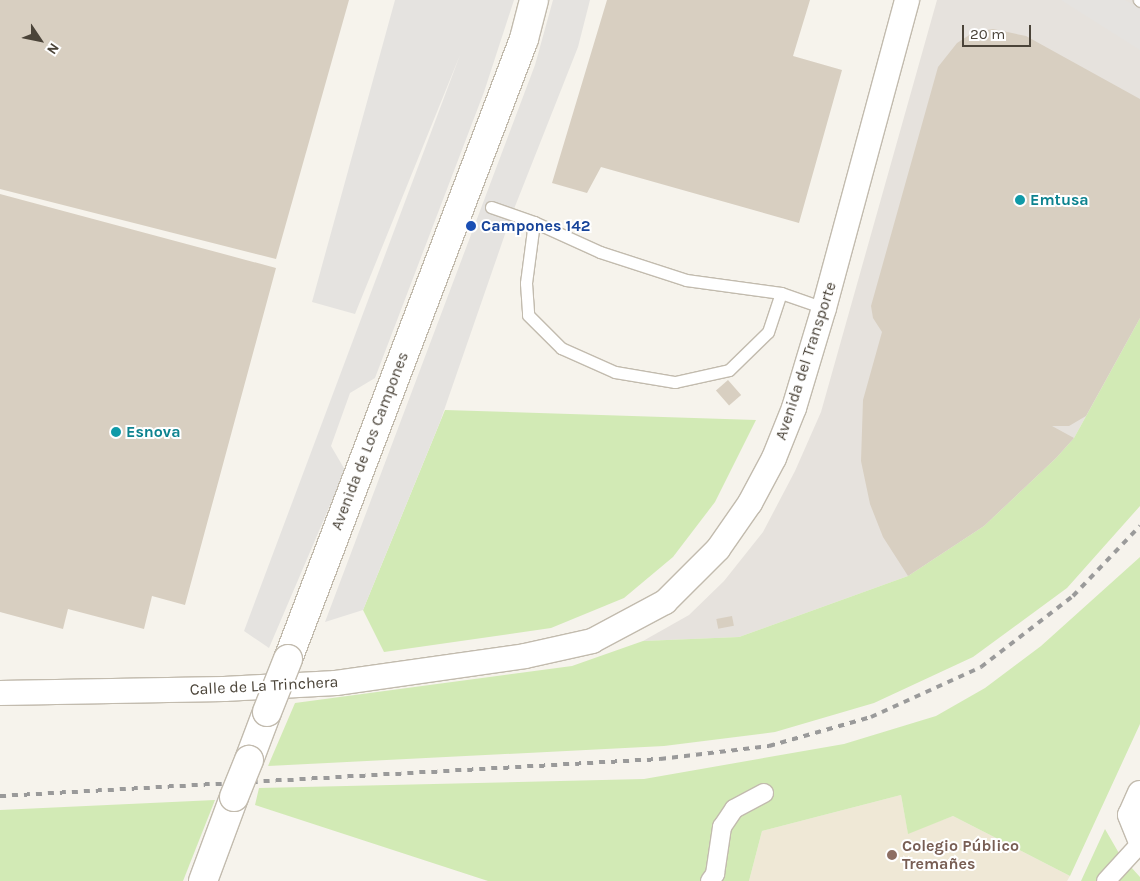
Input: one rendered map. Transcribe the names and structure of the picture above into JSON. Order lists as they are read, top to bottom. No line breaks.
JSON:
{"streets":{"street":["Avenida del Transporte","Avenida de Los Campones","Calle de La Trinchera"]},"crossings":[["Avenida del Transporte","Calle de La Trinchera"]],"places":["Emtusa","Campones 142","Esnova","Colegio Público Tremañes"],"scale_bar":"20 m","north":"bottom right"}
